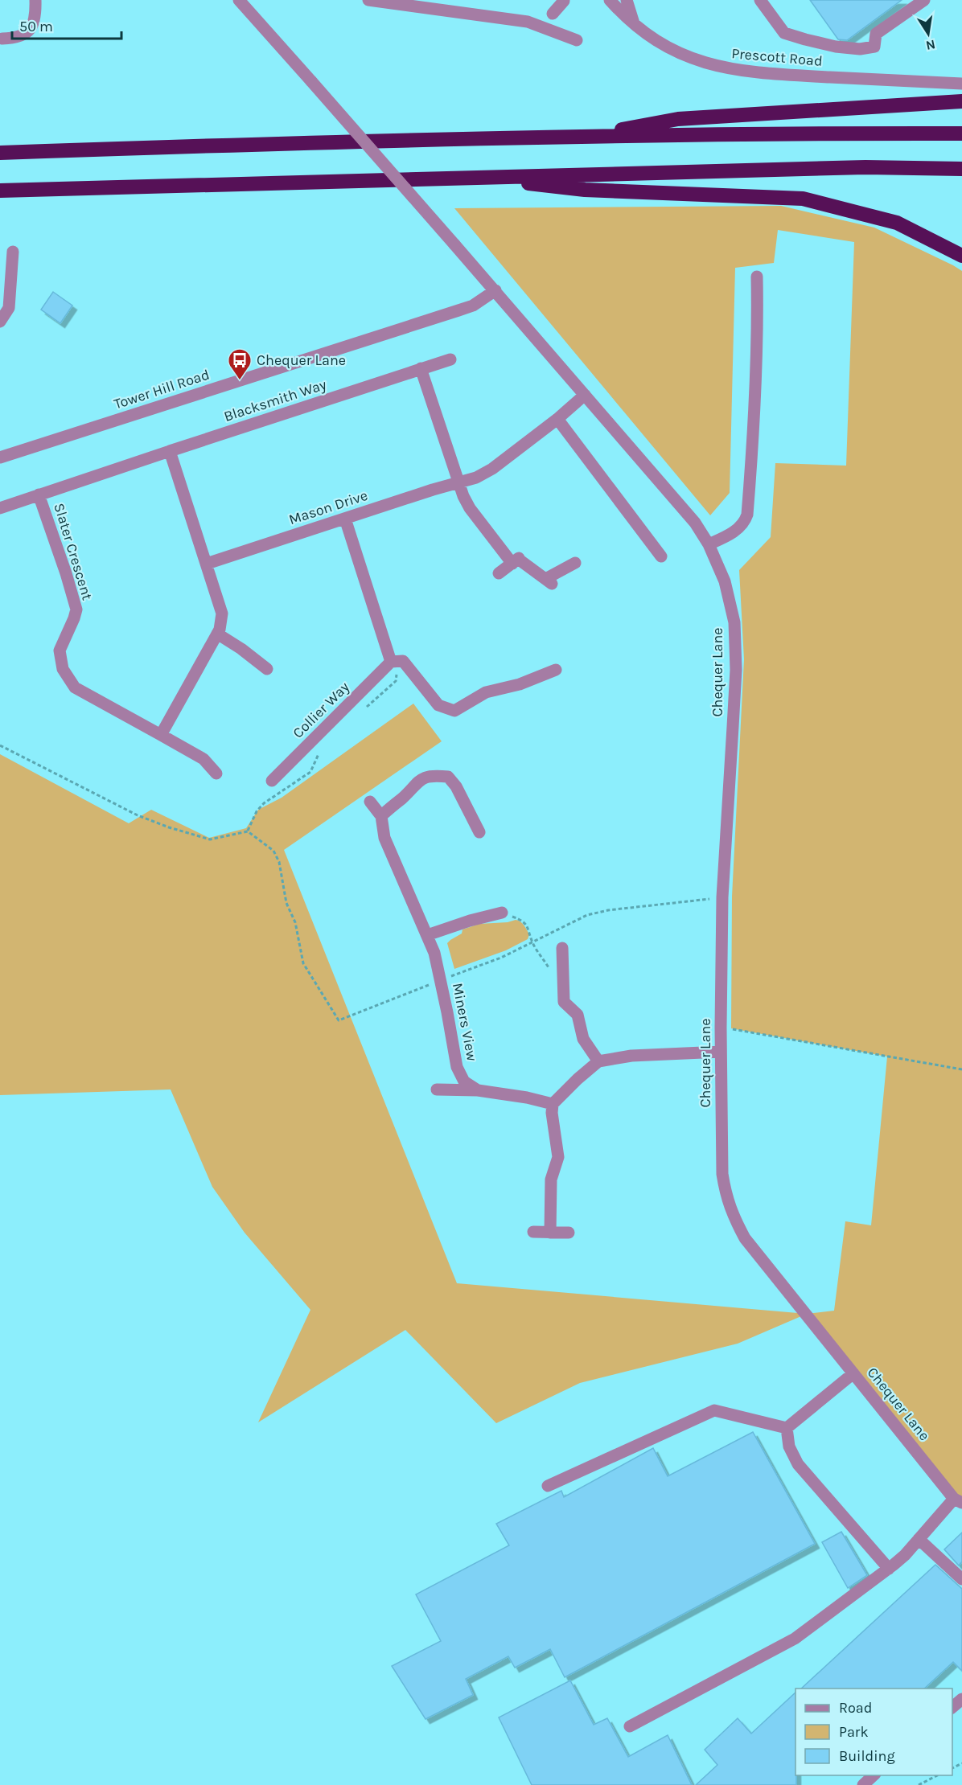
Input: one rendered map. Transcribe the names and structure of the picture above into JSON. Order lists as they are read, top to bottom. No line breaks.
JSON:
{"streets":{"street":["Prescott Road","Tower Hill Road","Blacksmith Way","Mason Drive","Slater Crescent","Chequer Lane","Collier Way","Miners View"]},"crossings":[["Tower Hill Road","Chequer Lane"],["Mason Drive","Chequer Lane"]],"places":{"bus stop":["Chequer Lane"]},"legend":["Road","Park","Building"],"scale_bar":"50 m","north":"bottom"}
